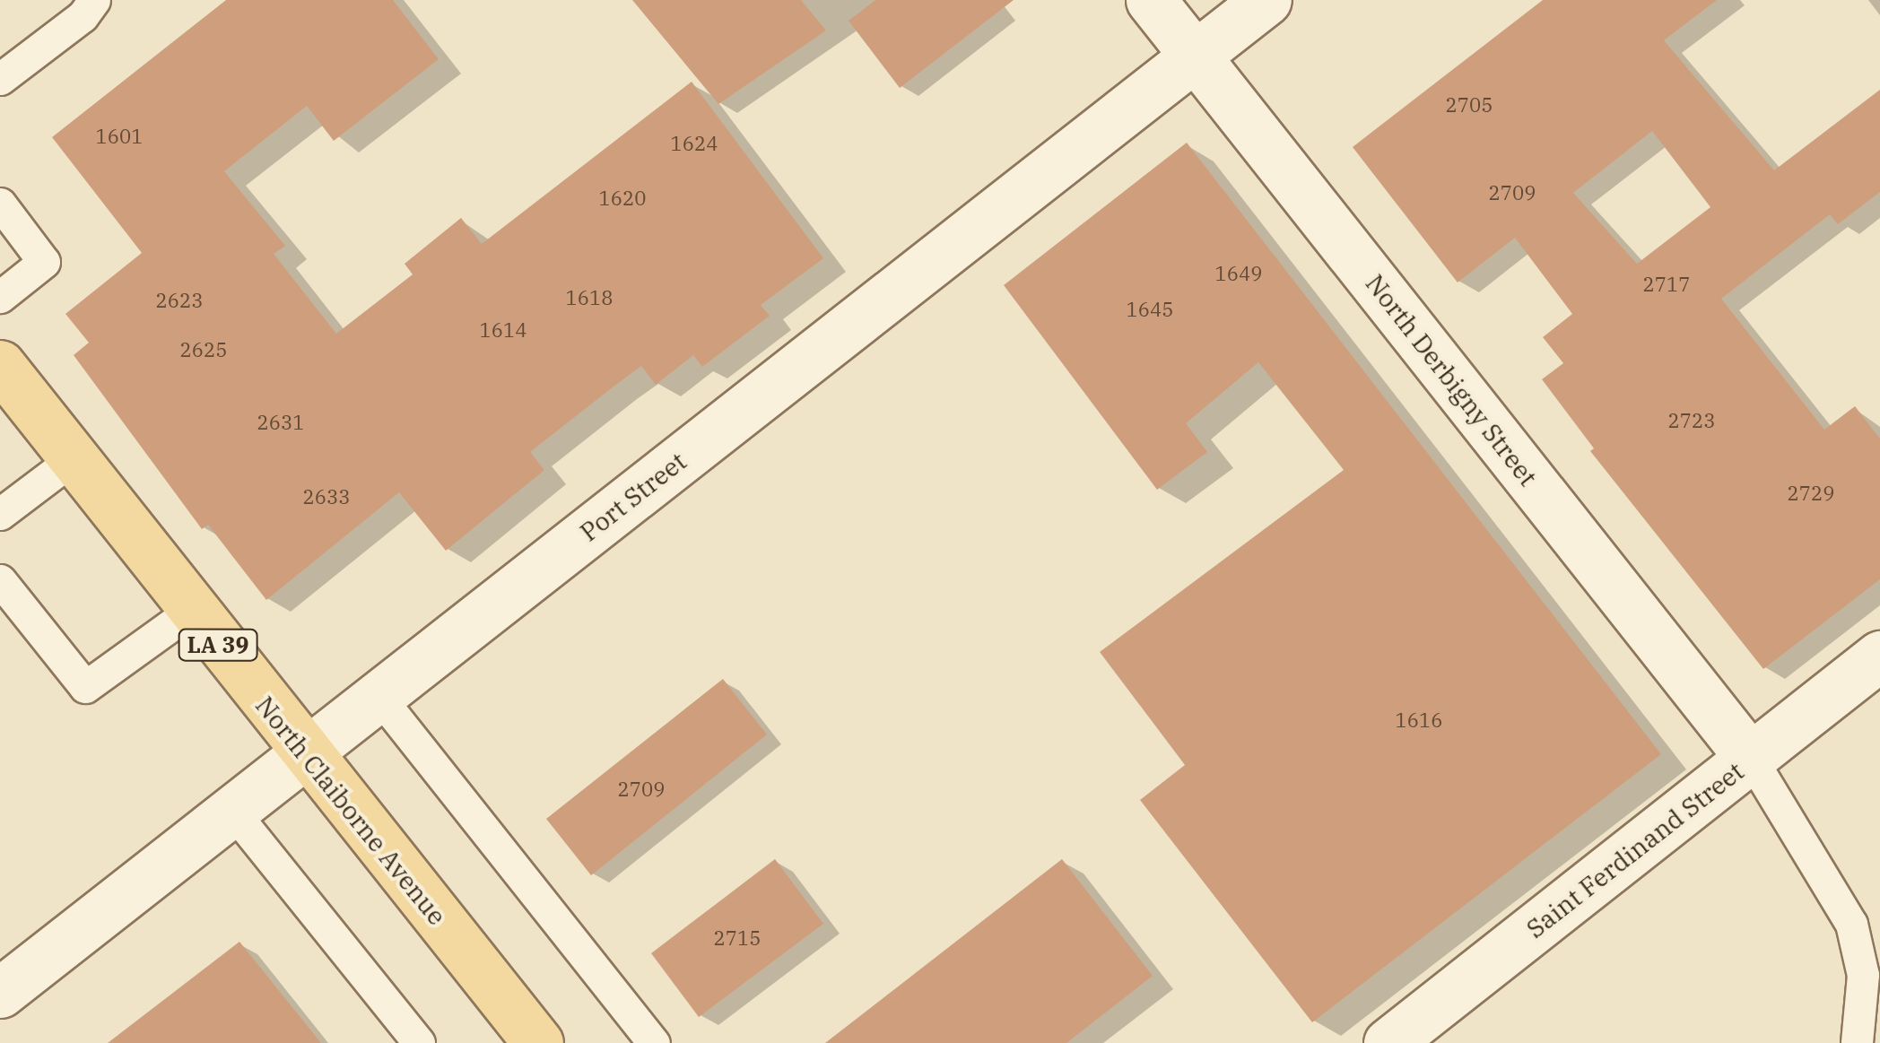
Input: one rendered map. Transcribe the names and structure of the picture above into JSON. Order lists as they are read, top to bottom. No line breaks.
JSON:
{"streets":{"main road":["LA 39","North Claiborne Avenue"],"street":["North Derbigny Street","Port Street","Saint Ferdinand Street"]},"crossings":[["North Derbigny Street","Port Street"],["North Derbigny Street","Saint Ferdinand Street"],["Port Street","North Claiborne Avenue"]],"house_numbers":["2705","1601","1624","2709","1620","1649","2717","1618","2623","1645","1614","2625","2723","2631","2729","2633","1616","2709","2715"]}
